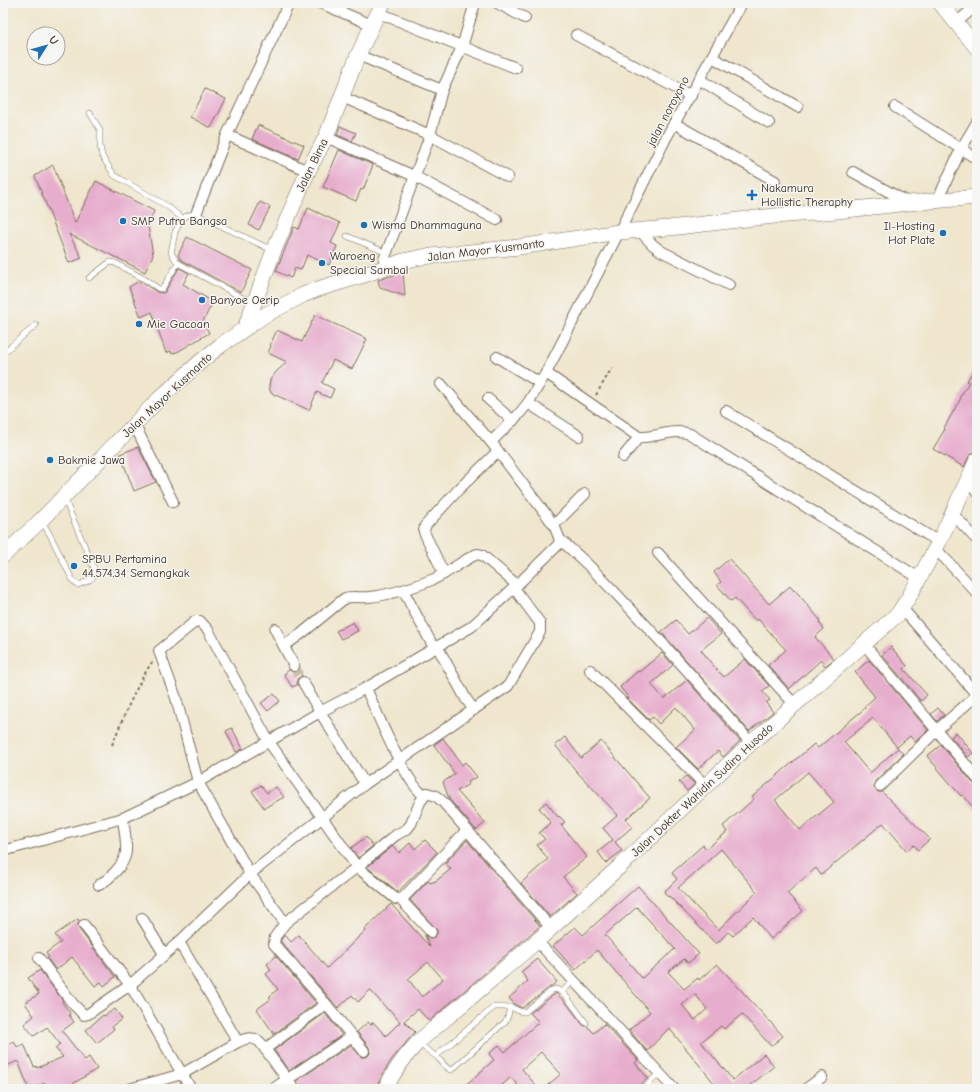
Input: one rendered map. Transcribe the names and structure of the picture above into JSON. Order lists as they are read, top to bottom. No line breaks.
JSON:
{"streets":{"main road":["Jalan Bima","Jalan Mayor Kusmanto","Jalan Dokter Wahidin Sudiro Husodo"],"street":["jalan noroyono"]},"crossings":[["jalan noroyono","Jalan Mayor Kusmanto"],["Jalan Bima","Jalan Mayor Kusmanto"]],"places":{"health":["Nakamura Hollistic Theraphy"],"other":["SMP Putra Bangsa","Wisma Dhammaguna","Il-Hosting Hot Plate","Waroeng Special Sambal","Banyoe Oerip","Mie Gacoan","Bakmie Jawa","SPBU Pertamina 44.574.34 Semangkak"]},"north":"top right"}
